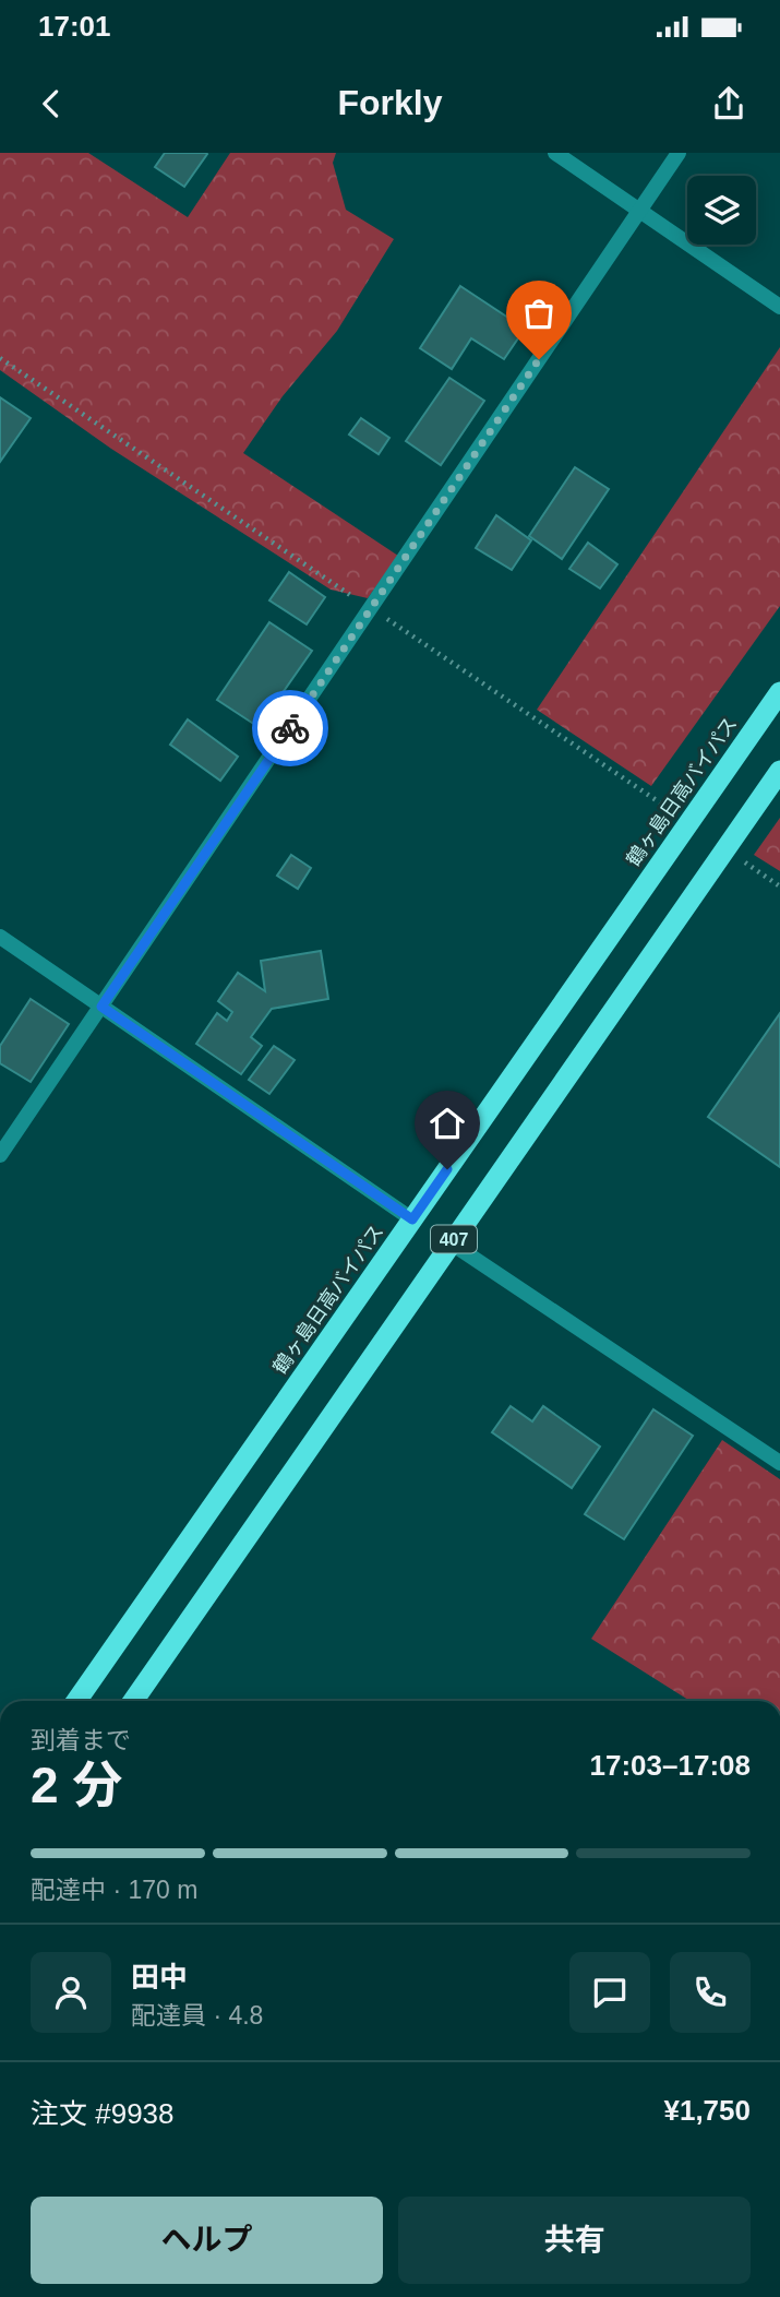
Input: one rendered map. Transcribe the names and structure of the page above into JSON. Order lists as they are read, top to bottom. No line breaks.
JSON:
{"streets":{"highway":["鶴ヶ島日高バイパス","407"]},"page":{"status":"17:01","header":"Forkly","heading":["2 分","到着まで","17:03–17:08"],"panel":["田中","配達員 · 4.8","注文 #9938","¥1,750"],"bar":"配達中 · 170 m","buttons":["ヘルプ","共有"]}}
